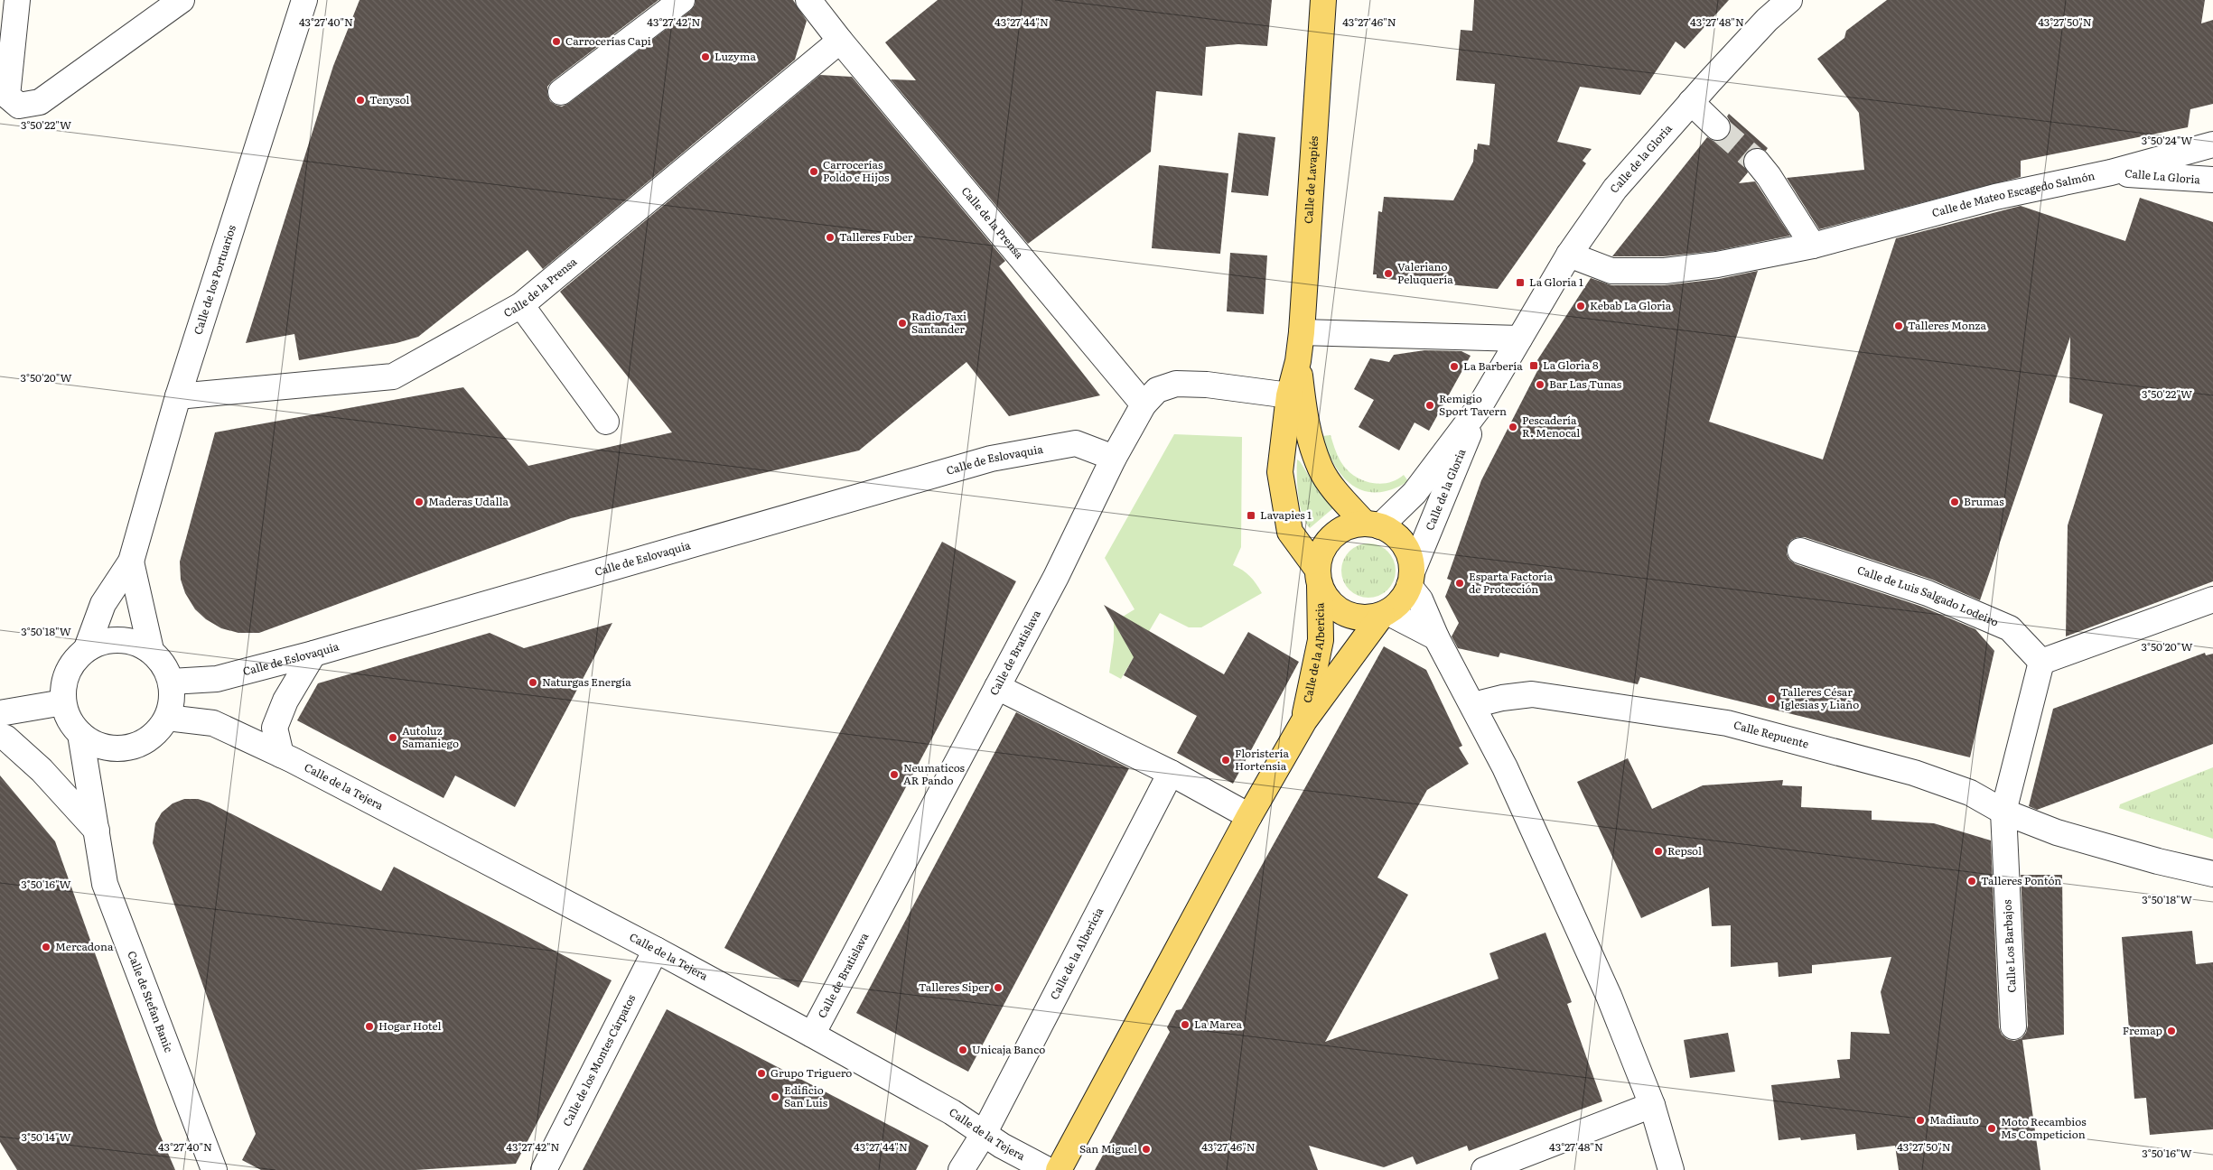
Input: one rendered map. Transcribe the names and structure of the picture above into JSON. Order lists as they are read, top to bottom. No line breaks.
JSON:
{"streets":{"main road":["Calle de Lavapiés","Calle de la Albericia"],"street":["Calle de la Gloria","Calle La Gloria","Calle de Mateo Escagedo Salmón","Calle de la Prensa","Calle de los Portuarios","Calle de Eslovaquia","Calle de Luis Salgado Lodeiro","Calle de Bratislava","Calle Repuente","Calle de la Tejera","Calle Los Barbajos","Calle de Stefan Banic","Calle de los Montes Cárpatos"]},"crossings":[["Calle de la Gloria","Calle de Lavapiés"],["Calle de la Gloria","Calle de Mateo Escagedo Salmón"],["Calle de la Gloria","Calle de la Albericia"],["Calle La Gloria","Calle de Mateo Escagedo Salmón"],["Calle de Lavapiés","Calle de Bratislava"],["Calle de Lavapiés","Calle de la Albericia"],["Calle de la Prensa","Calle de los Portuarios"],["Calle de la Prensa","Calle de Bratislava"],["Calle de los Portuarios","Calle de Eslovaquia"],["Calle de los Portuarios","Calle de la Tejera"],["Calle de los Portuarios","Calle de Stefan Banic"],["Calle de Eslovaquia","Calle de Bratislava"],["Calle de Eslovaquia","Calle de la Tejera"],["Calle de Eslovaquia","Calle de Stefan Banic"],["Calle de Bratislava","Calle de la Tejera"],["Calle de la Albericia","Calle de la Tejera"],["Calle Repuente","Calle Los Barbajos"],["Calle de la Tejera","Calle de Stefan Banic"],["Calle de la Tejera","Calle de los Montes Cárpatos"]],"places":{"other":["Carrocerías Capi","Luzyma","Tenysol","Carrocerías Poldo e Hijos","Talleres Fuber","Valeriano Peluquería","Kebab La Gloria","Radio Taxi Santander","Talleres Monza","La Barbería","Bar Las Tunas","Remigio Sport Tavern","Pescadería R. Menocal","Maderas Udalla","Brumas","Esparta Factoría de Protección","Naturgas Energía","Talleres César Iglesias y Liaño","Autoluz Samaniego","Floristería Hortensia","Neumaticos AR Pando","Repsol","Talleres Pontón","Mercadona","Talleres Siper","La Marea","Hogar Hotel","Fremap","Unicaja Banco","Grupo Triguero","Edificio San Luis","Madiauto","Moto Recambios Ms Competicion","San Miguel"],"transit":["La Gloria 1","La Gloria 8","Lavapies 1"]},"coordinates":["43°27'40\"N","43°27'42\"N","43°27'44\"N","43°27'46\"N","43°27'48\"N","43°27'50\"N","3°50'22\"W","3°50'24\"W","3°50'20\"W","3°50'18\"W","3°50'16\"W","3°50'14\"W"]}
